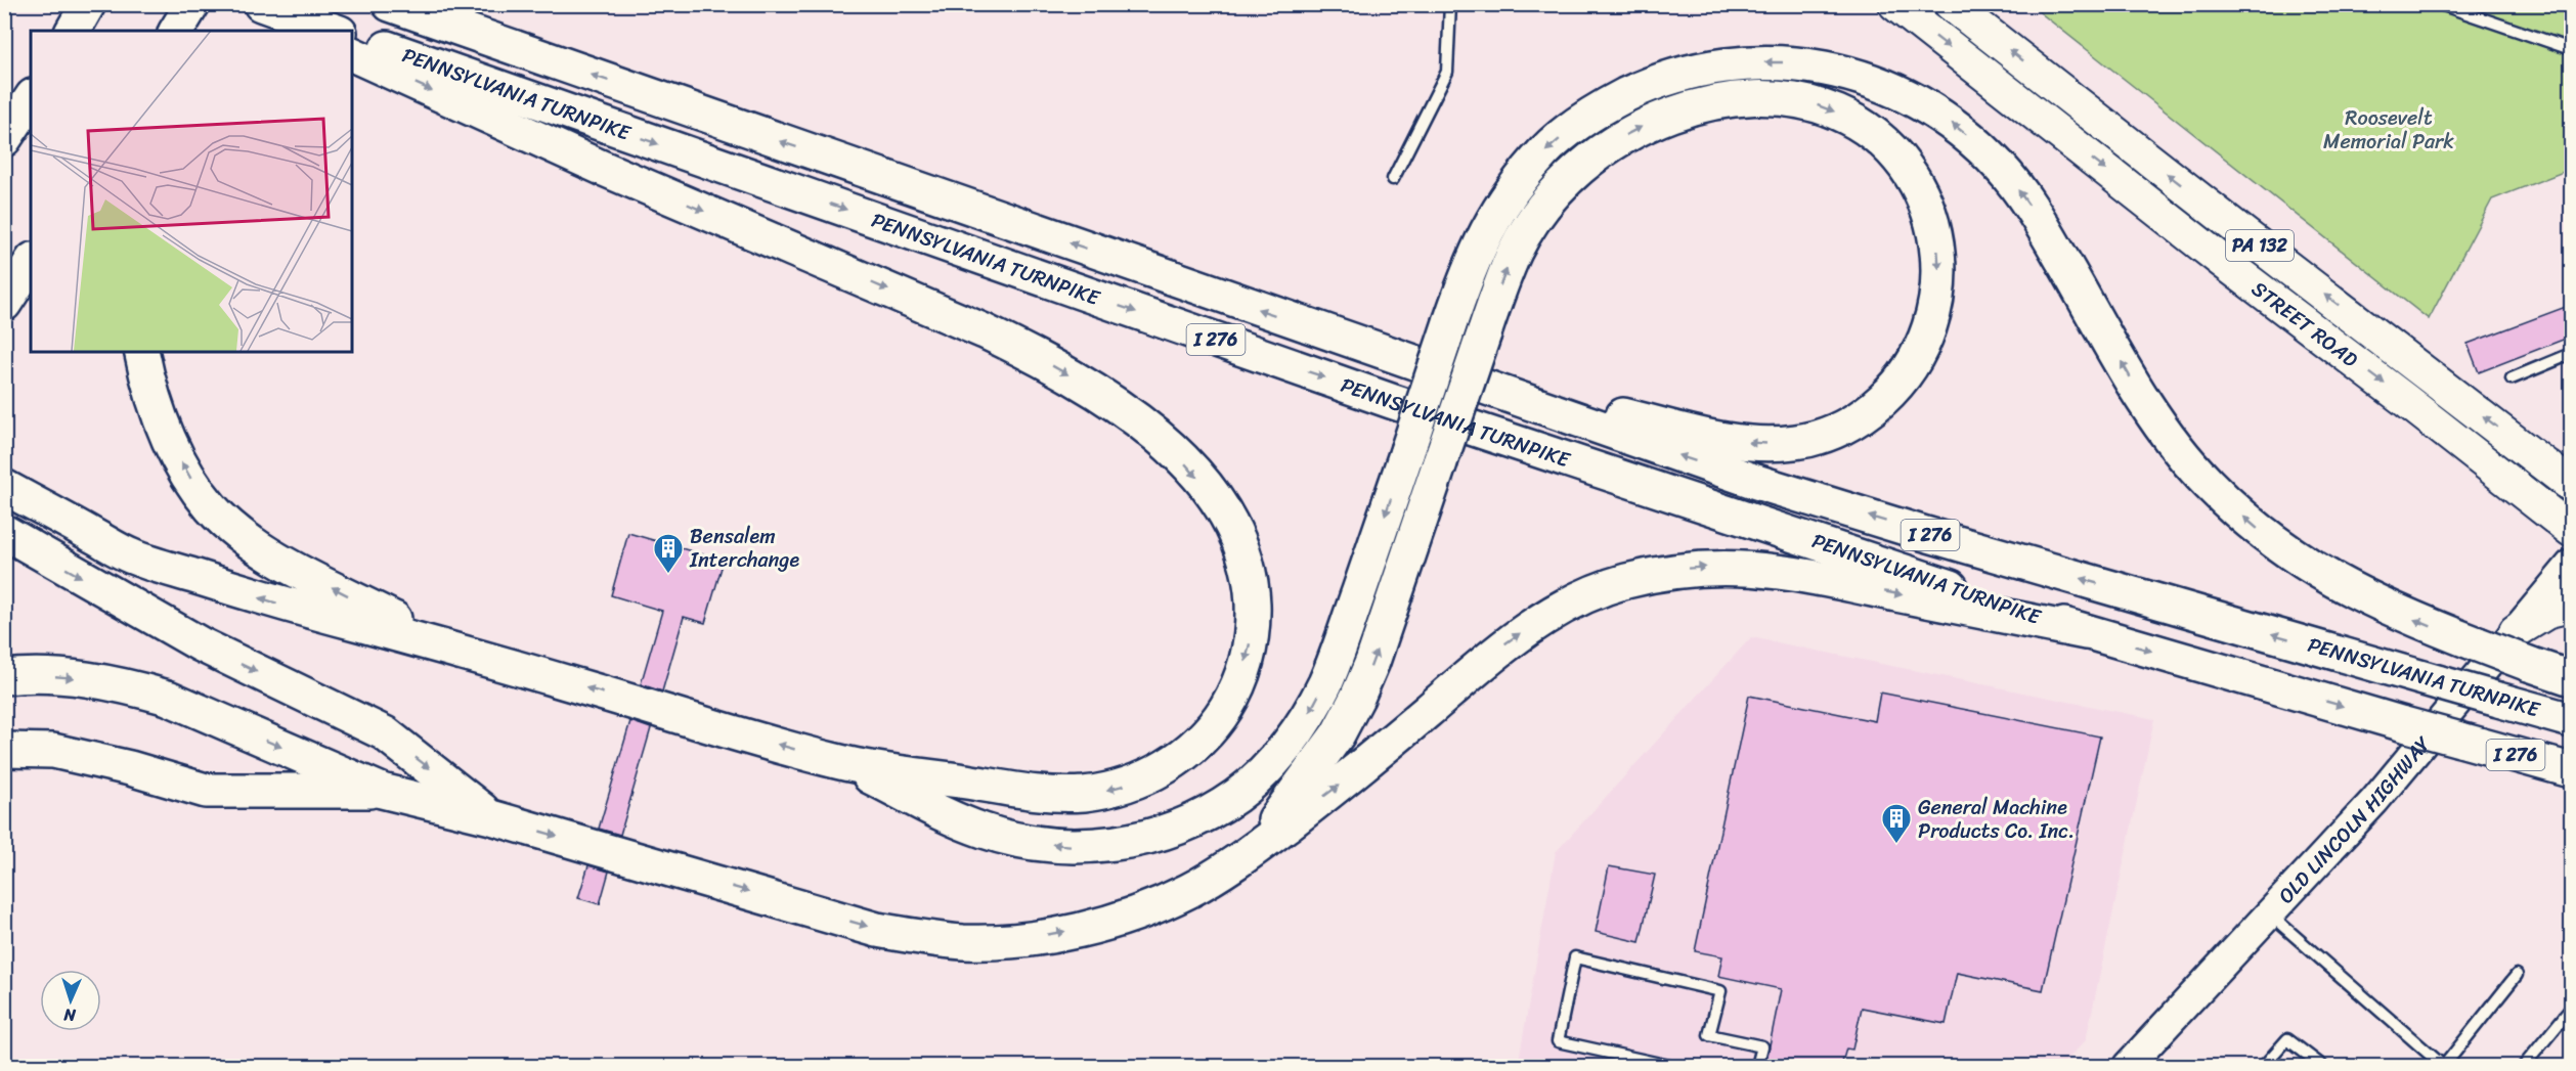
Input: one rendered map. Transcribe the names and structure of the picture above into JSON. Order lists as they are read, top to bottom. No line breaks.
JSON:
{"streets":{"highway":["PENNSYLVANIA TURNPIKE","I 276"],"main road":["PA 132","STREET ROAD","OLD LINCOLN HIGHWAY"]},"parks":["Roosevelt Memorial Park"],"places":{"building":["Bensalem Interchange","General Machine Products Co. Inc."]},"north":"bottom"}
